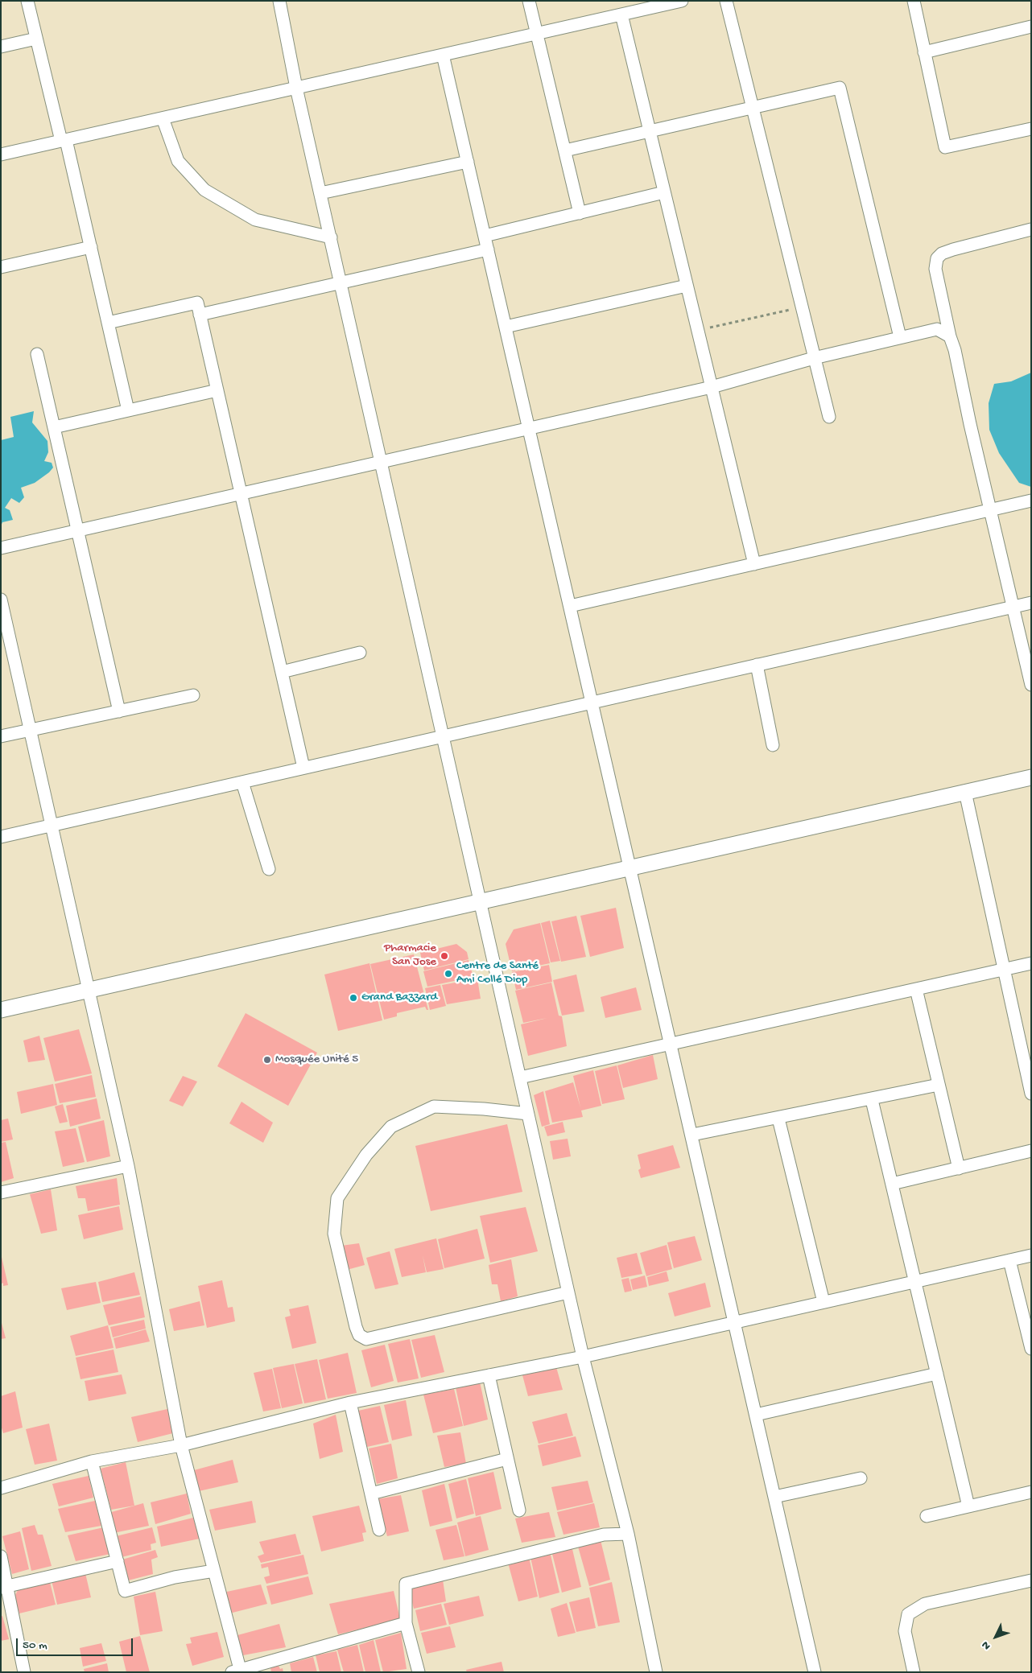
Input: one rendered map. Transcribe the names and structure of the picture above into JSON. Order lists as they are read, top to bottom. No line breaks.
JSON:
{"places":["Pharmacie San Jose","Centre de Santé Ami Collé Diop","Grand Bazzard","Mosquée Unité 5"],"scale_bar":"50 m","north":"bottom left"}
